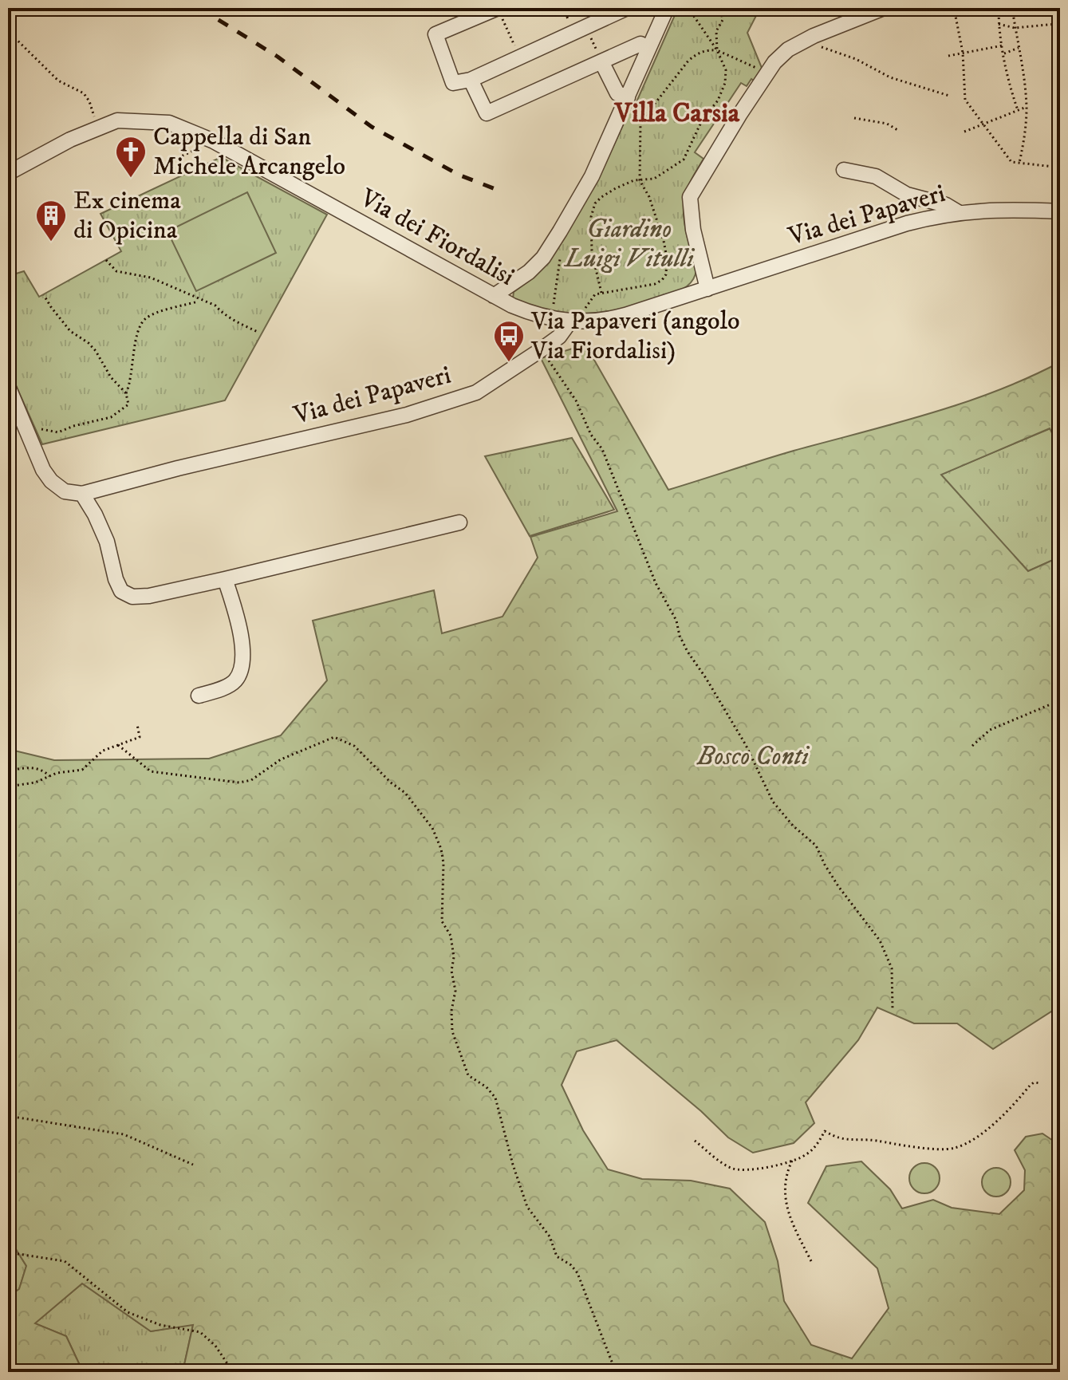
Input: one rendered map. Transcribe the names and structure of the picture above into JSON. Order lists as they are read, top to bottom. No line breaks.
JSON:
{"streets":{"street":["Via dei Papaveri","Via dei Fiordalisi"]},"crossings":[["Via dei Papaveri","Via dei Fiordalisi"]],"districts":["Villa Carsia"],"parks":["Giardino Luigi Vitulli","Bosco Conti"],"places":{"church":["Cappella di San Michele Arcangelo"],"building":["Ex cinema di Opicina"],"bus stop":["Via Papaveri (angolo Via Fiordalisi)"]}}
